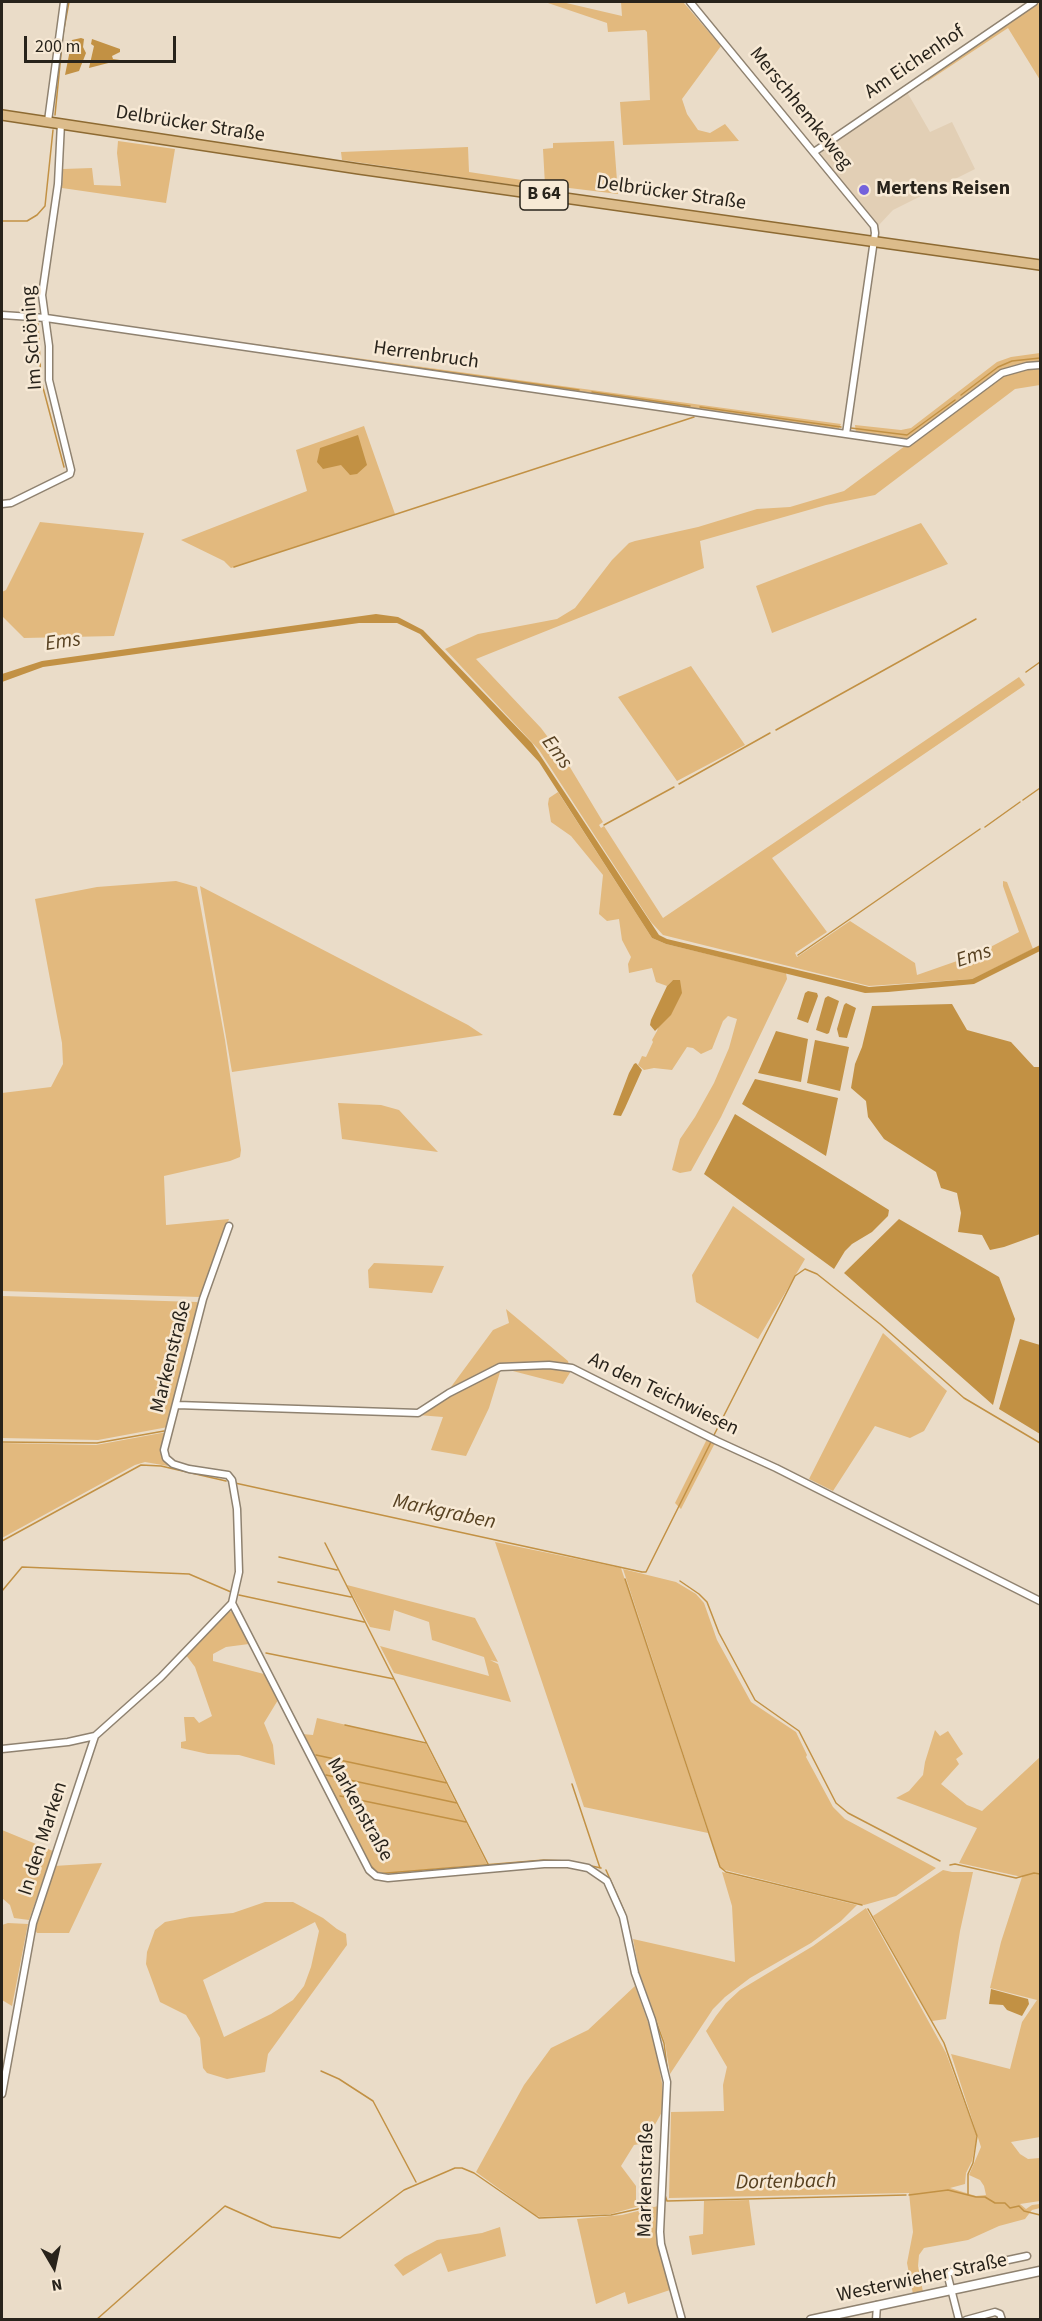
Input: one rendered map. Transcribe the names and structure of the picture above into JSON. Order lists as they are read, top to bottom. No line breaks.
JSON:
{"streets":{"main road":["Delbrücker Straße","B 64","Westerwieher Straße"],"street":["Am Eichenhof","Merschhemkeweg","Im Schöning","Herrenbruch","Markenstraße","An den Teichwiesen","In den Marken"]},"crossings":[["Am Eichenhof","Merschhemkeweg"],["Merschhemkeweg","Delbrücker Straße"],["Delbrücker Straße","Im Schöning"],["Im Schöning","Herrenbruch"],["Markenstraße","An den Teichwiesen"],["Markenstraße","In den Marken"]],"water":["Ems","Markgraben","Dortenbach"],"places":["Mertens Reisen"],"scale_bar":"200 m","north":"bottom"}
